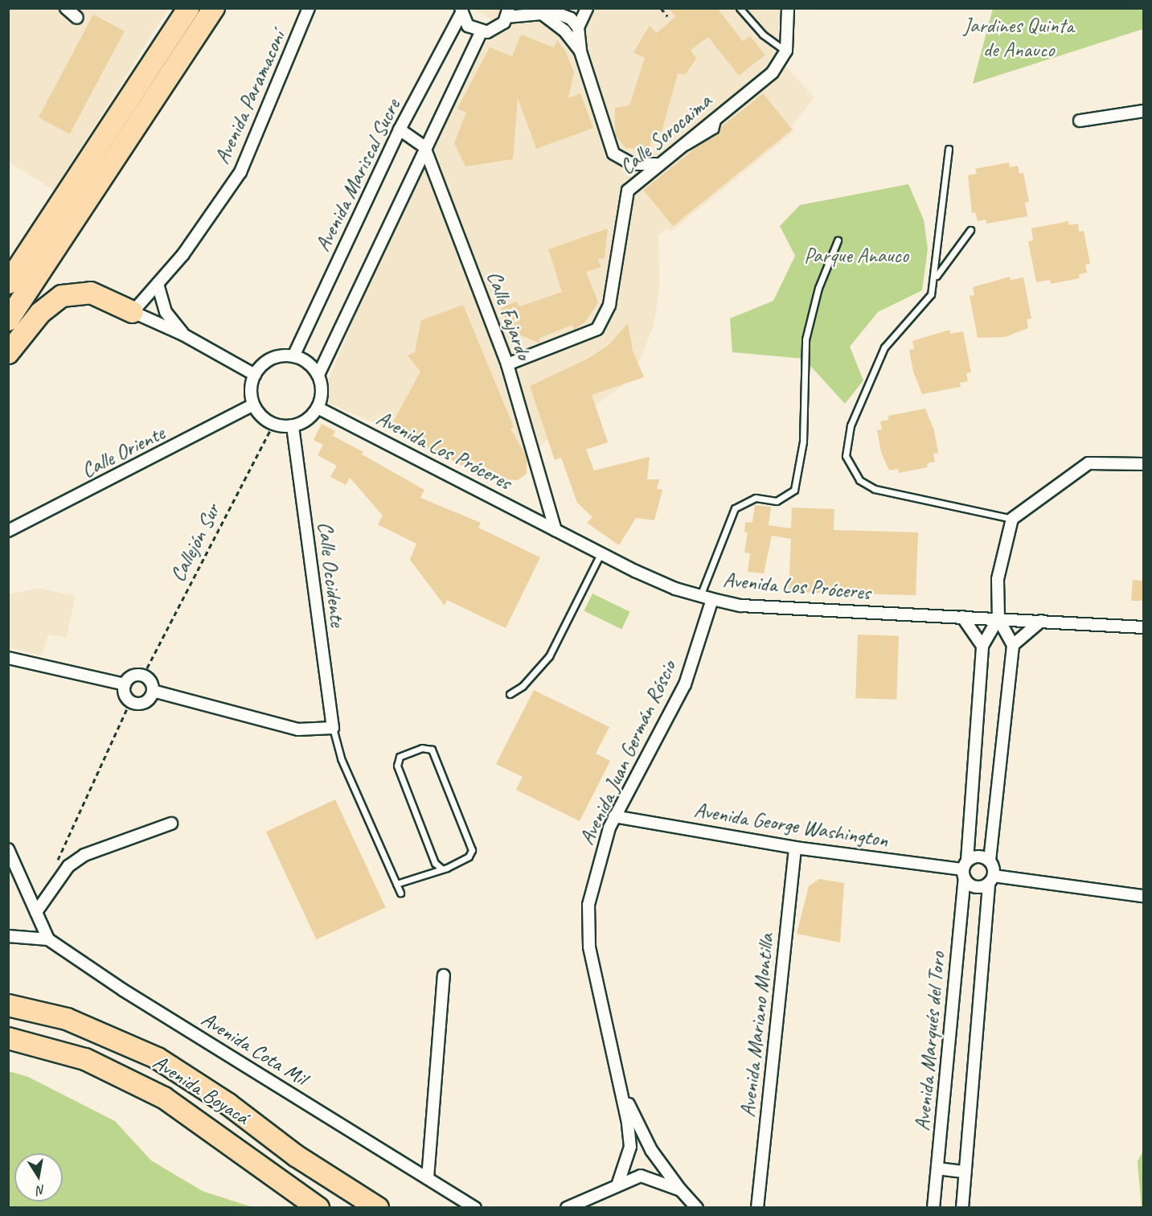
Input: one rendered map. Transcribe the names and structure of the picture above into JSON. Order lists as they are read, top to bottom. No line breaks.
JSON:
{"streets":{"highway":["Avenida Boyacá"],"street":["Avenida Paramaconí","Calle Sorocaima","Avenida Mariscal Sucre","Calle Fajardo","Avenida Los Próceres","Calle Oriente","Calle Occidente","Avenida Juan Germán Róscio","Avenida George Washington","Avenida Mariano Montilla","Avenida Marqués del Toro","Avenida Cota Mil"],"path":["Callejón Sur"]},"crossings":[["Calle Sorocaima","Calle Fajardo"],["Avenida Mariscal Sucre","Avenida Los Próceres"],["Avenida Mariscal Sucre","Calle Oriente"],["Avenida Mariscal Sucre","Callejón Sur"],["Avenida Mariscal Sucre","Calle Occidente"],["Calle Fajardo","Avenida Los Próceres"],["Avenida Los Próceres","Calle Oriente"],["Avenida Los Próceres","Callejón Sur"],["Avenida Los Próceres","Calle Occidente"],["Avenida Los Próceres","Avenida Juan Germán Róscio"],["Avenida Los Próceres","Avenida Marqués del Toro"],["Calle Oriente","Callejón Sur"],["Calle Oriente","Calle Occidente"],["Callejón Sur","Calle Occidente"],["Avenida Juan Germán Róscio","Avenida George Washington"],["Avenida George Washington","Avenida Mariano Montilla"],["Avenida George Washington","Avenida Marqués del Toro"]],"parks":["Jardines Quinta de Anauco","Parque Anauco"],"north":"bottom"}
